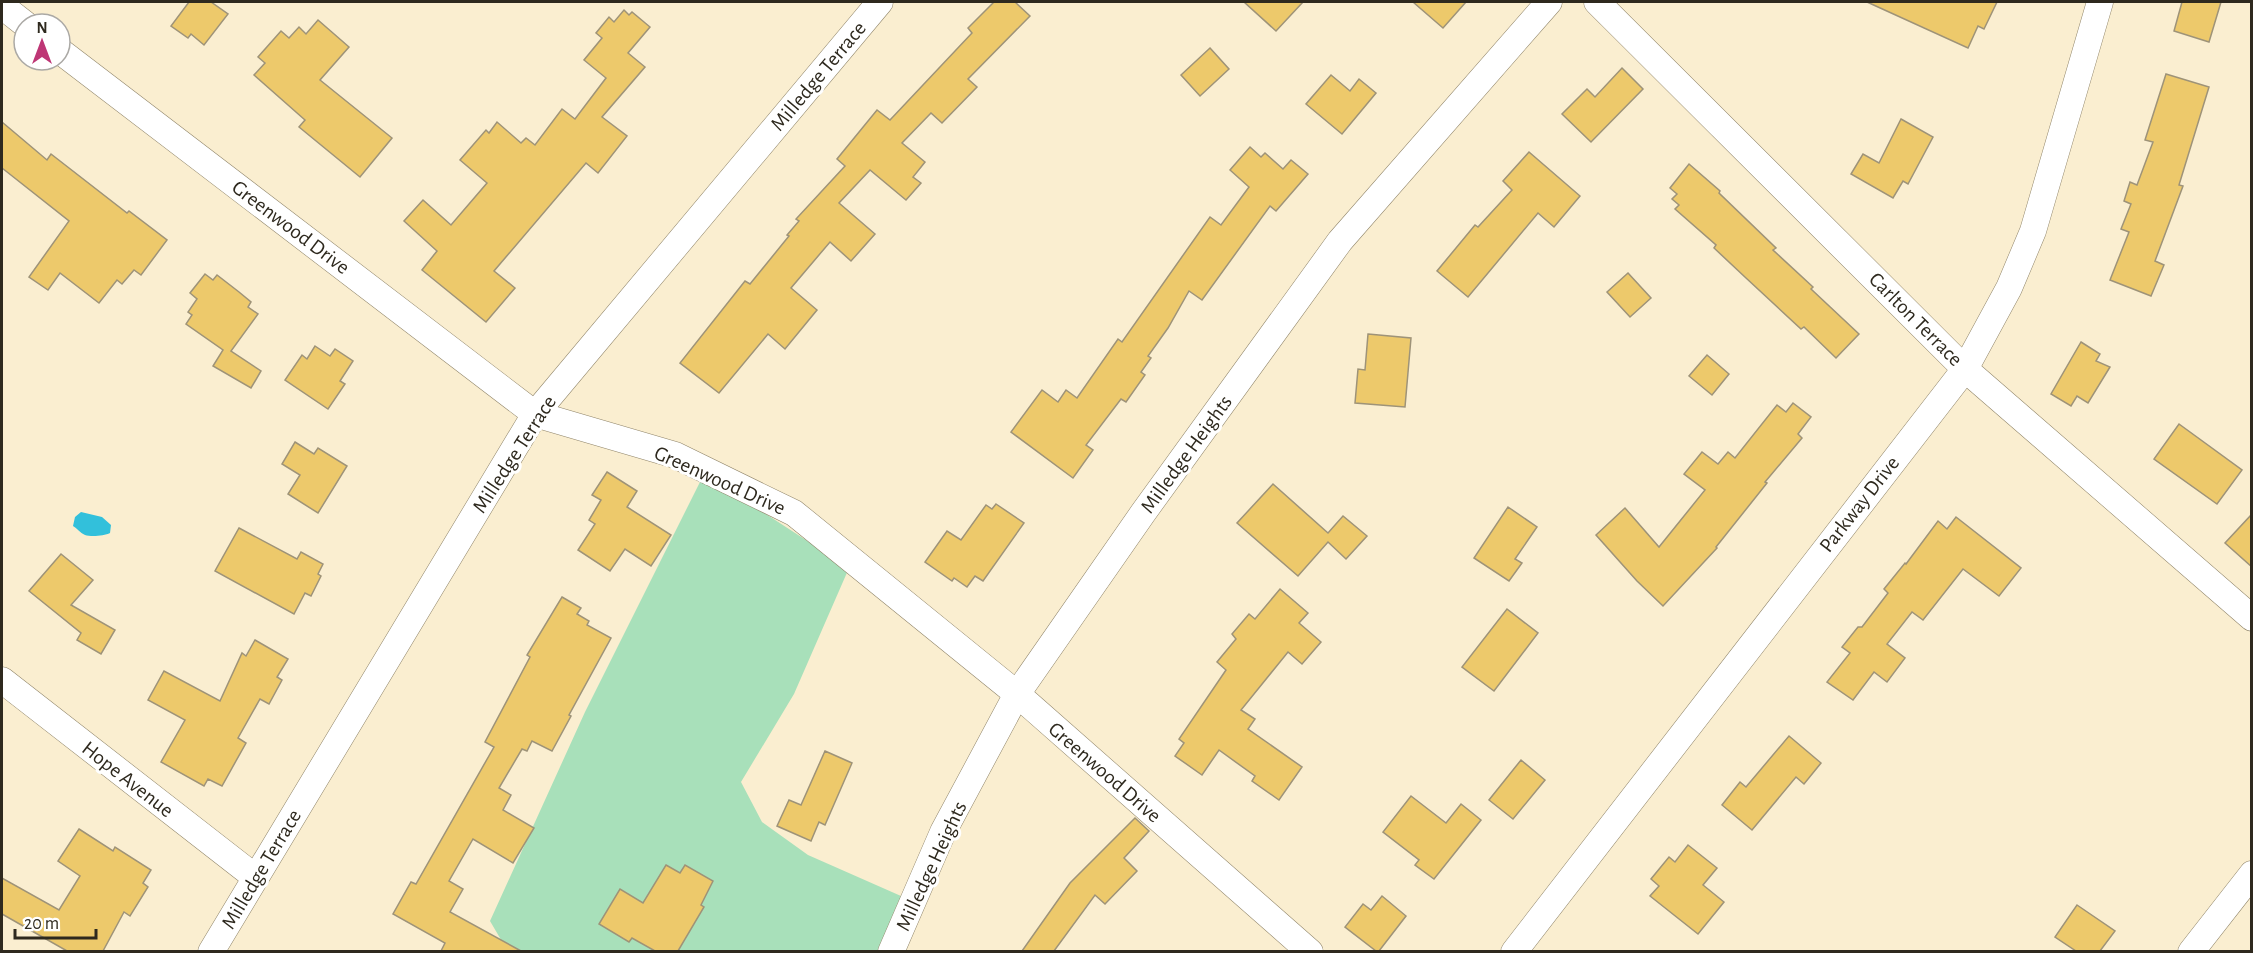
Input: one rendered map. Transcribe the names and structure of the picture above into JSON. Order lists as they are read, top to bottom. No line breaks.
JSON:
{"streets":{"street":["Milledge Terrace","Greenwood Drive","Carlton Terrace","Milledge Heights","Parkway Drive","Hope Avenue"]},"crossings":[["Milledge Terrace","Greenwood Drive"],["Milledge Terrace","Hope Avenue"],["Greenwood Drive","Milledge Heights"],["Carlton Terrace","Parkway Drive"]],"scale_bar":"20 m","north":"top"}
